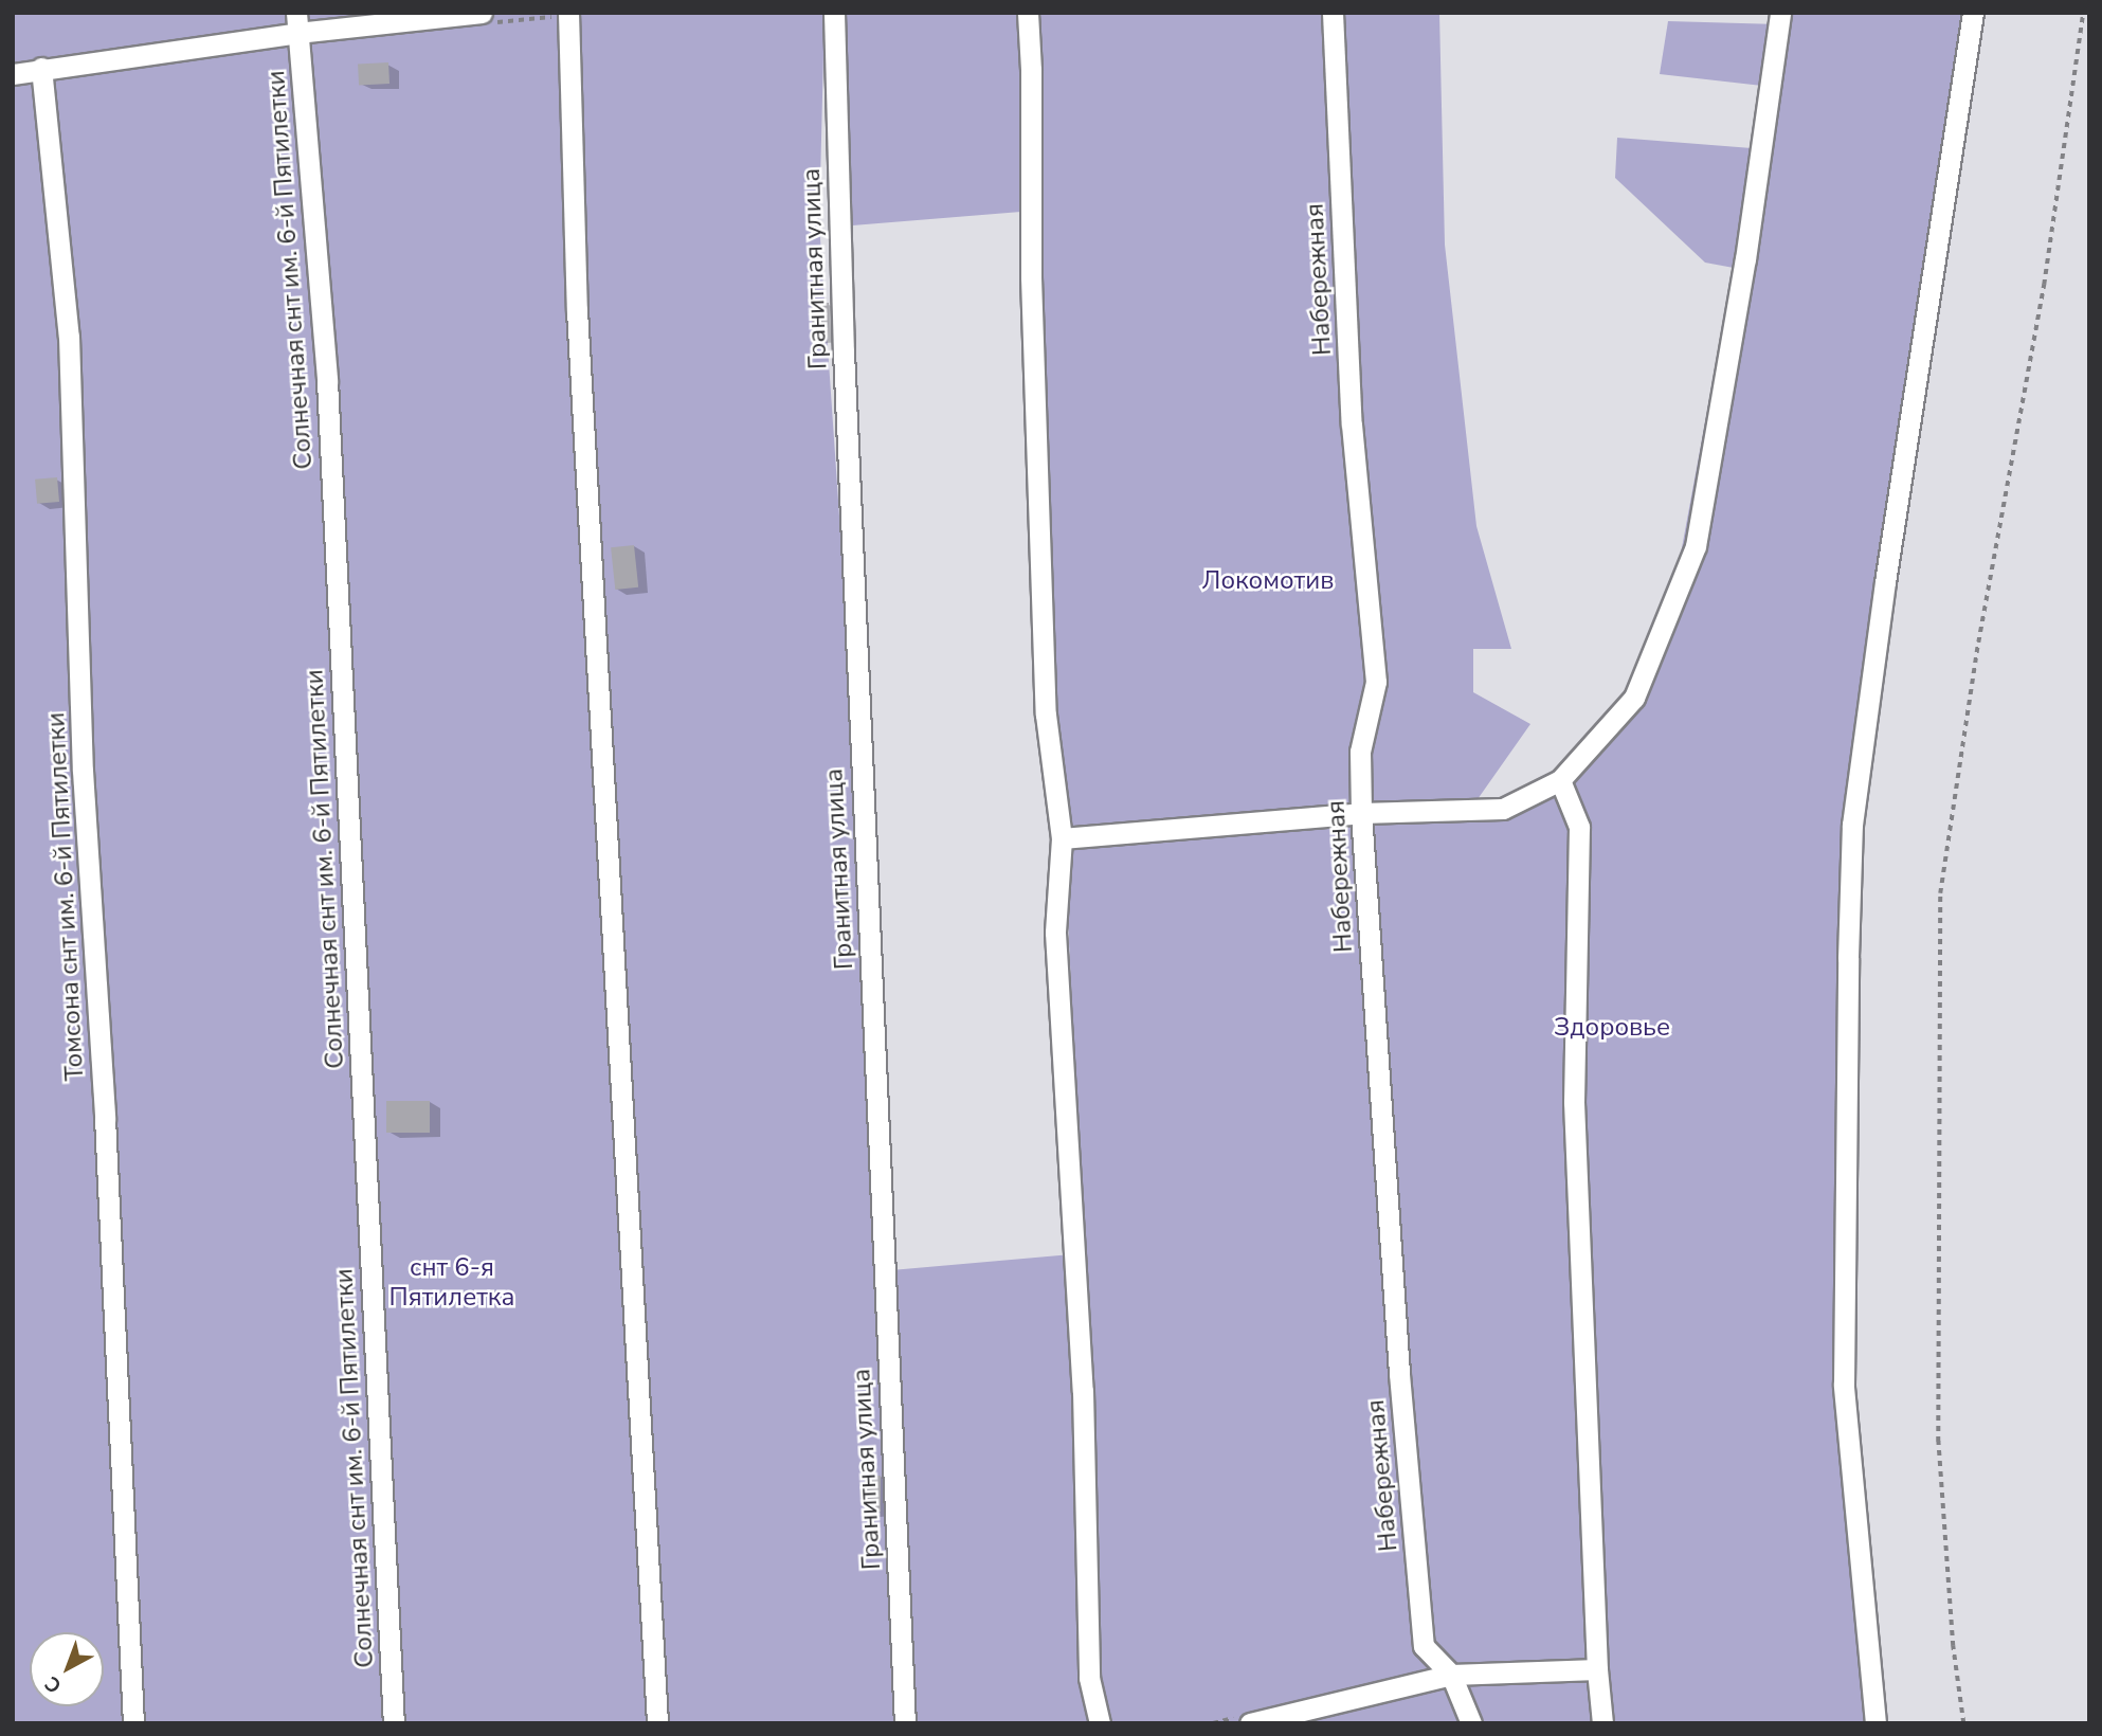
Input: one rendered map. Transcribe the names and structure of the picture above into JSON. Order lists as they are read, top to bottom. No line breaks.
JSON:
{"streets":{"street":["Гранитная улица","Солнечная снт им. 6-й Пятилетки","Набережная","Томсона снт им. 6-й Пятилетки"]},"parks":["Локомотив","Здоровье","снт 6-я Пятилетка"],"north":"bottom left"}
